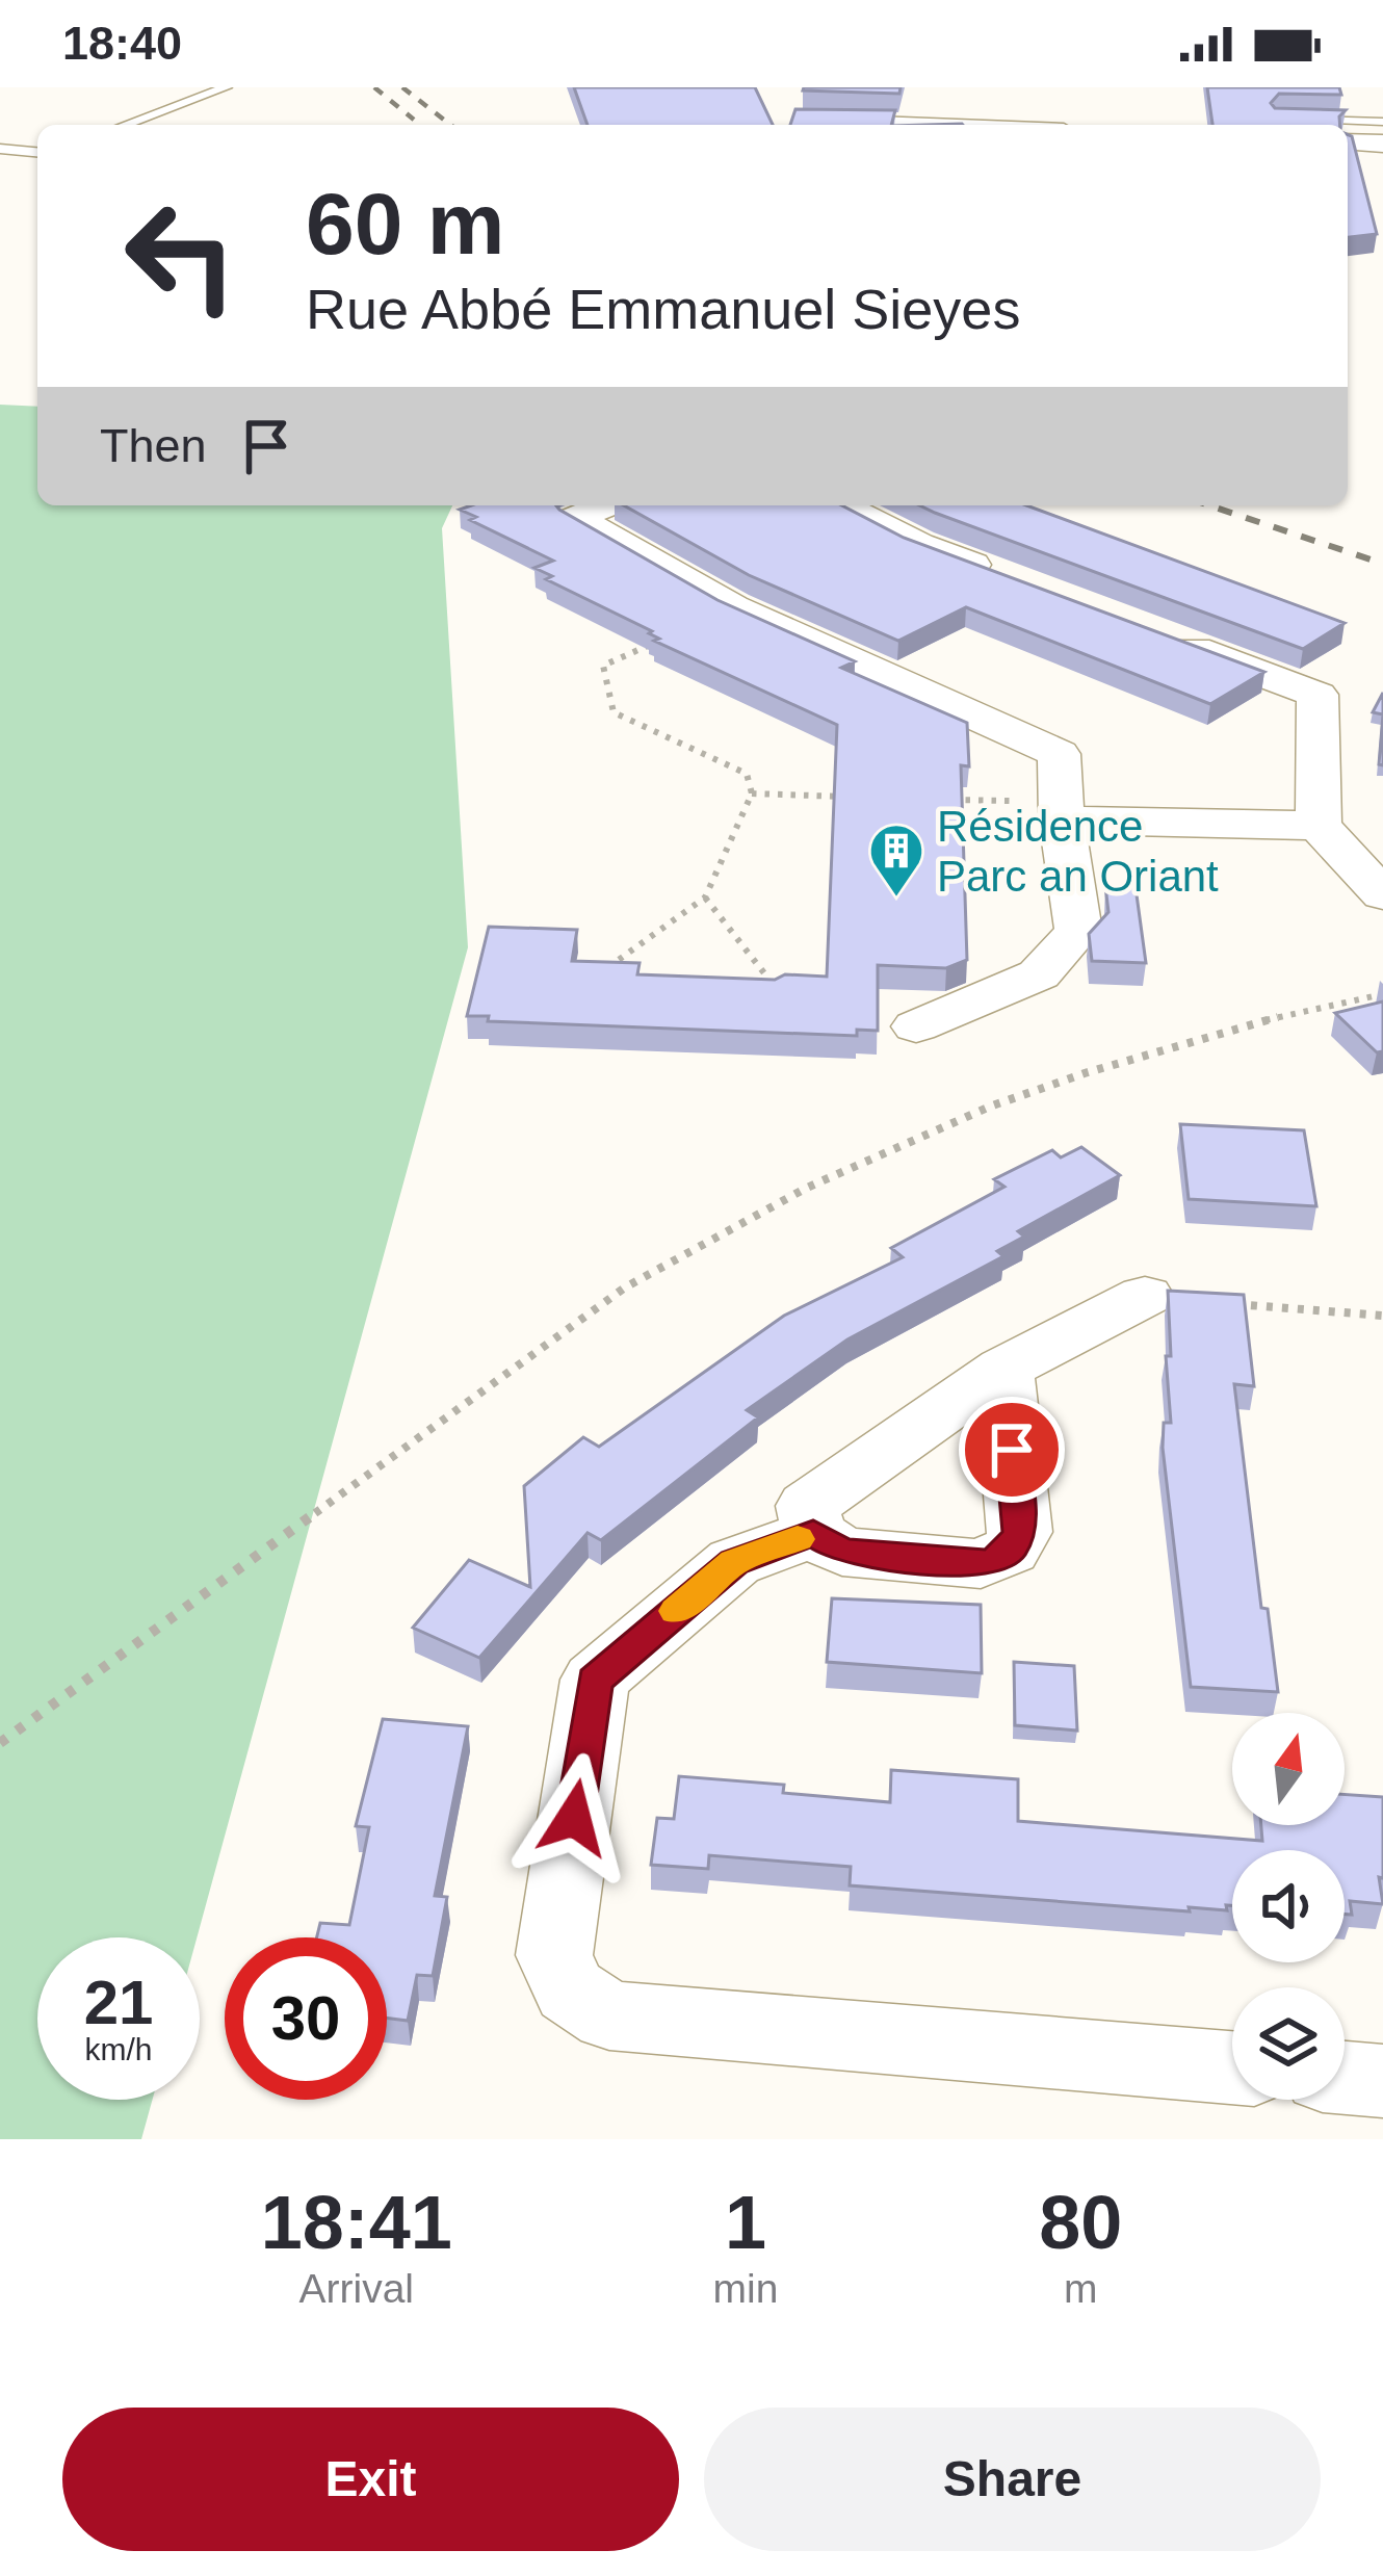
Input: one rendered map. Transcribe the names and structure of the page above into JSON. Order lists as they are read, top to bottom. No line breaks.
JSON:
{"places":{"building":["Résidence Parc an Oriant"]},"north":"top","page":{"status":"18:40","turn":["60 m","Rue Abbé Emmanuel Sieyes"],"then":"Then","speed":"21 km/h","limit":"30","eta":["18:41","Arrival","1","min","80","m"],"buttons":["Exit","Share"]}}
